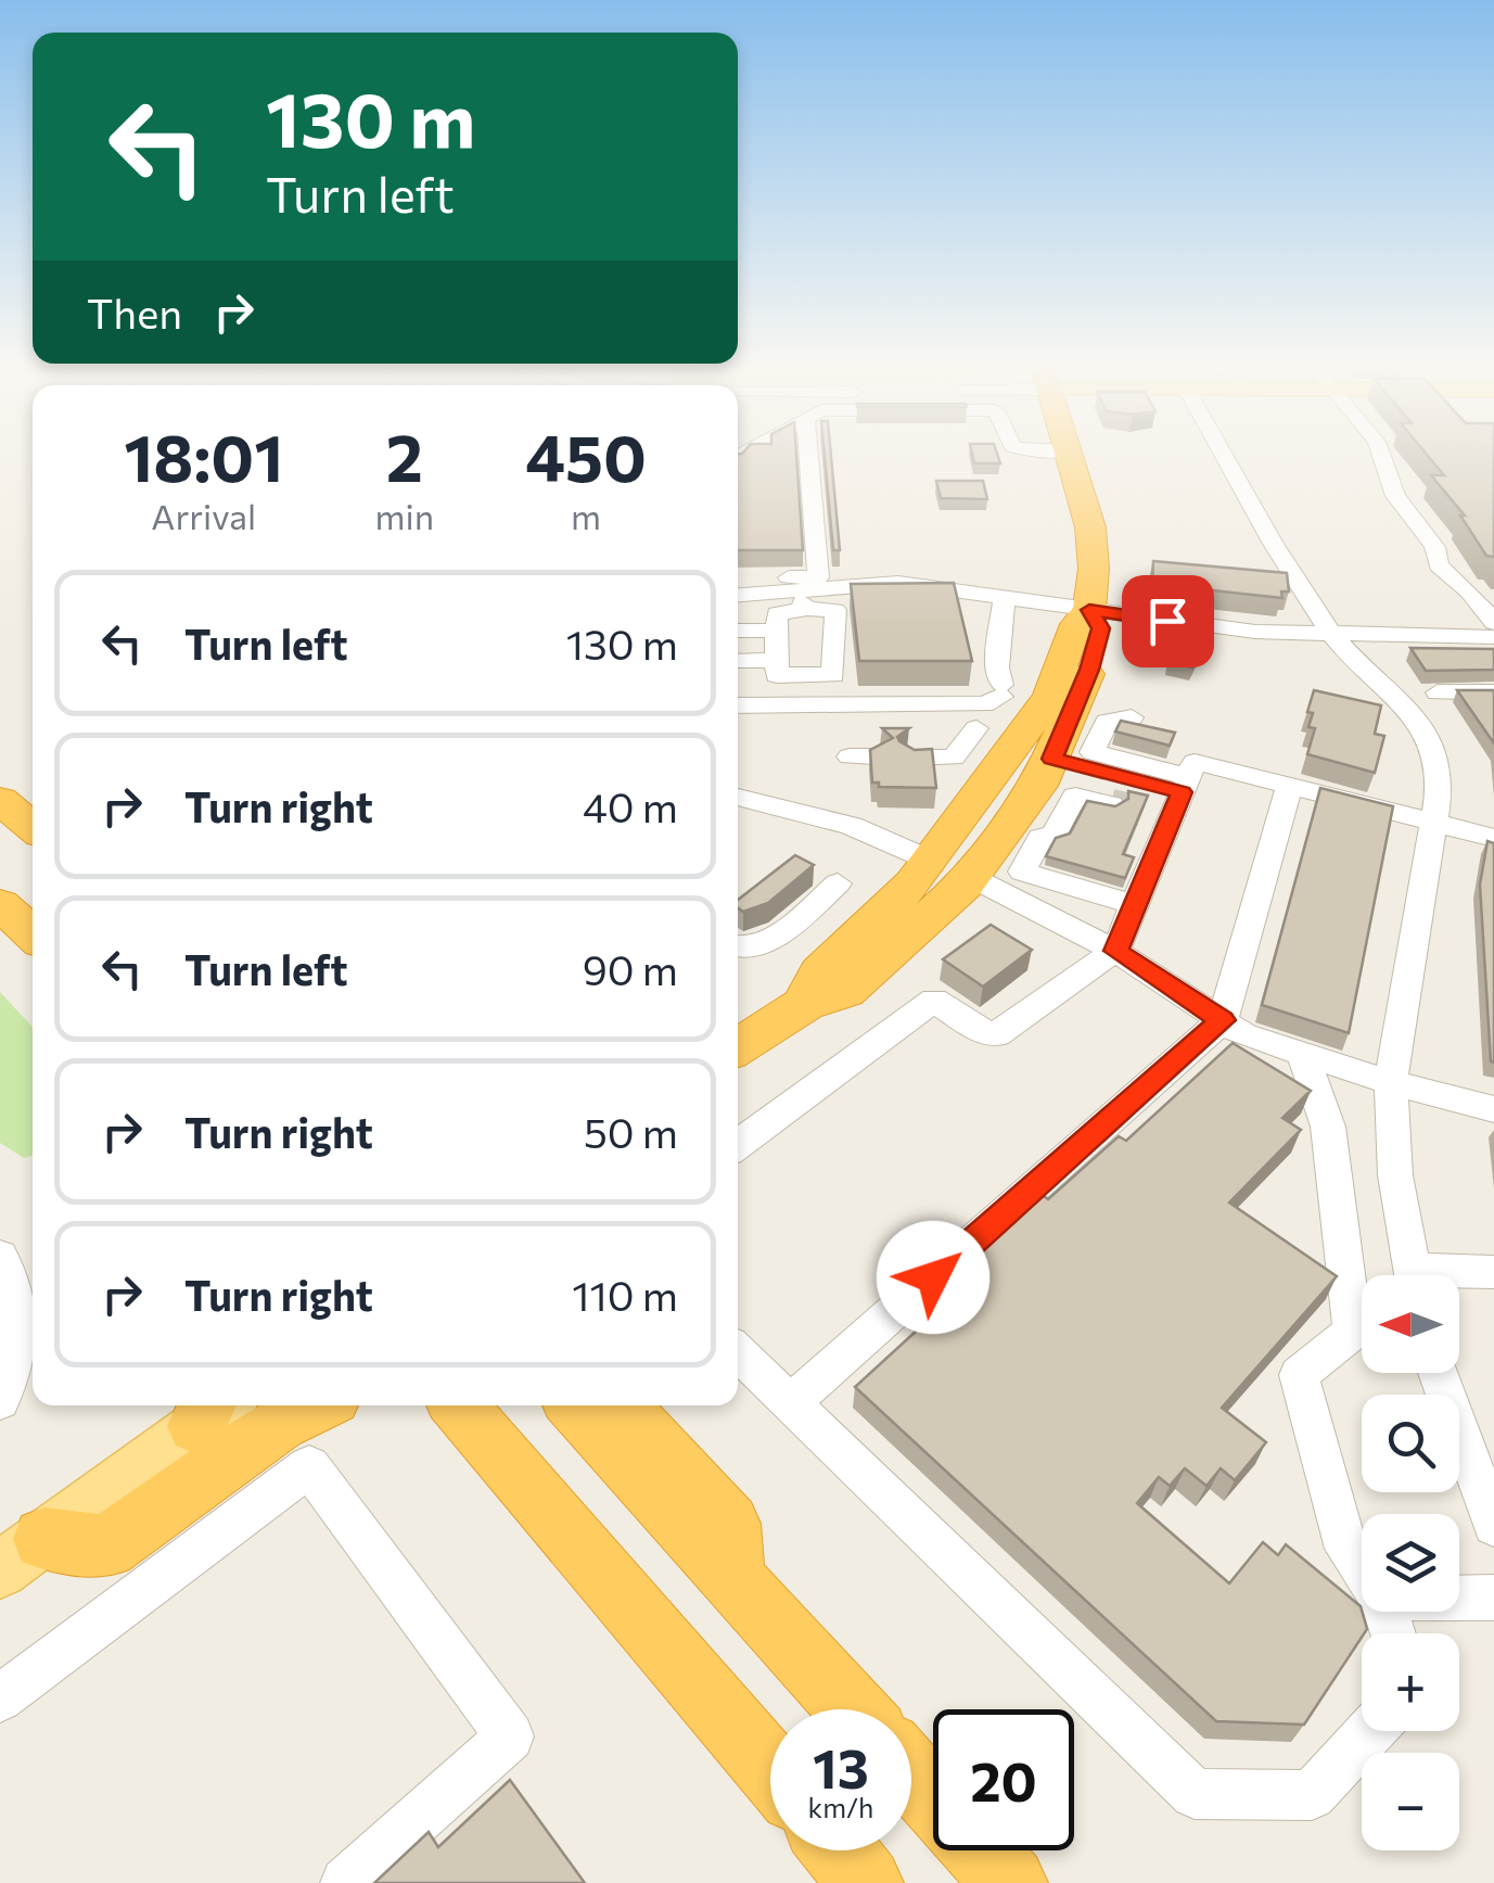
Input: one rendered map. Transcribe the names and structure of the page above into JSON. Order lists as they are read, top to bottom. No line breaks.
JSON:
{"north":"left","page":{"turn":["130 m","Turn left"],"then":"Then","eta":["18:01","Arrival","2","min","450","m"],"list":[{"name":"Turn left","value":"130 m"},{"name":"Turn right","value":"40 m"},{"name":"Turn left","value":"90 m"},{"name":"Turn right","value":"50 m"},{"name":"Turn right","value":"110 m"}],"map_buttons":["+","−"],"speed":"13 km/h","limit":"20"}}
